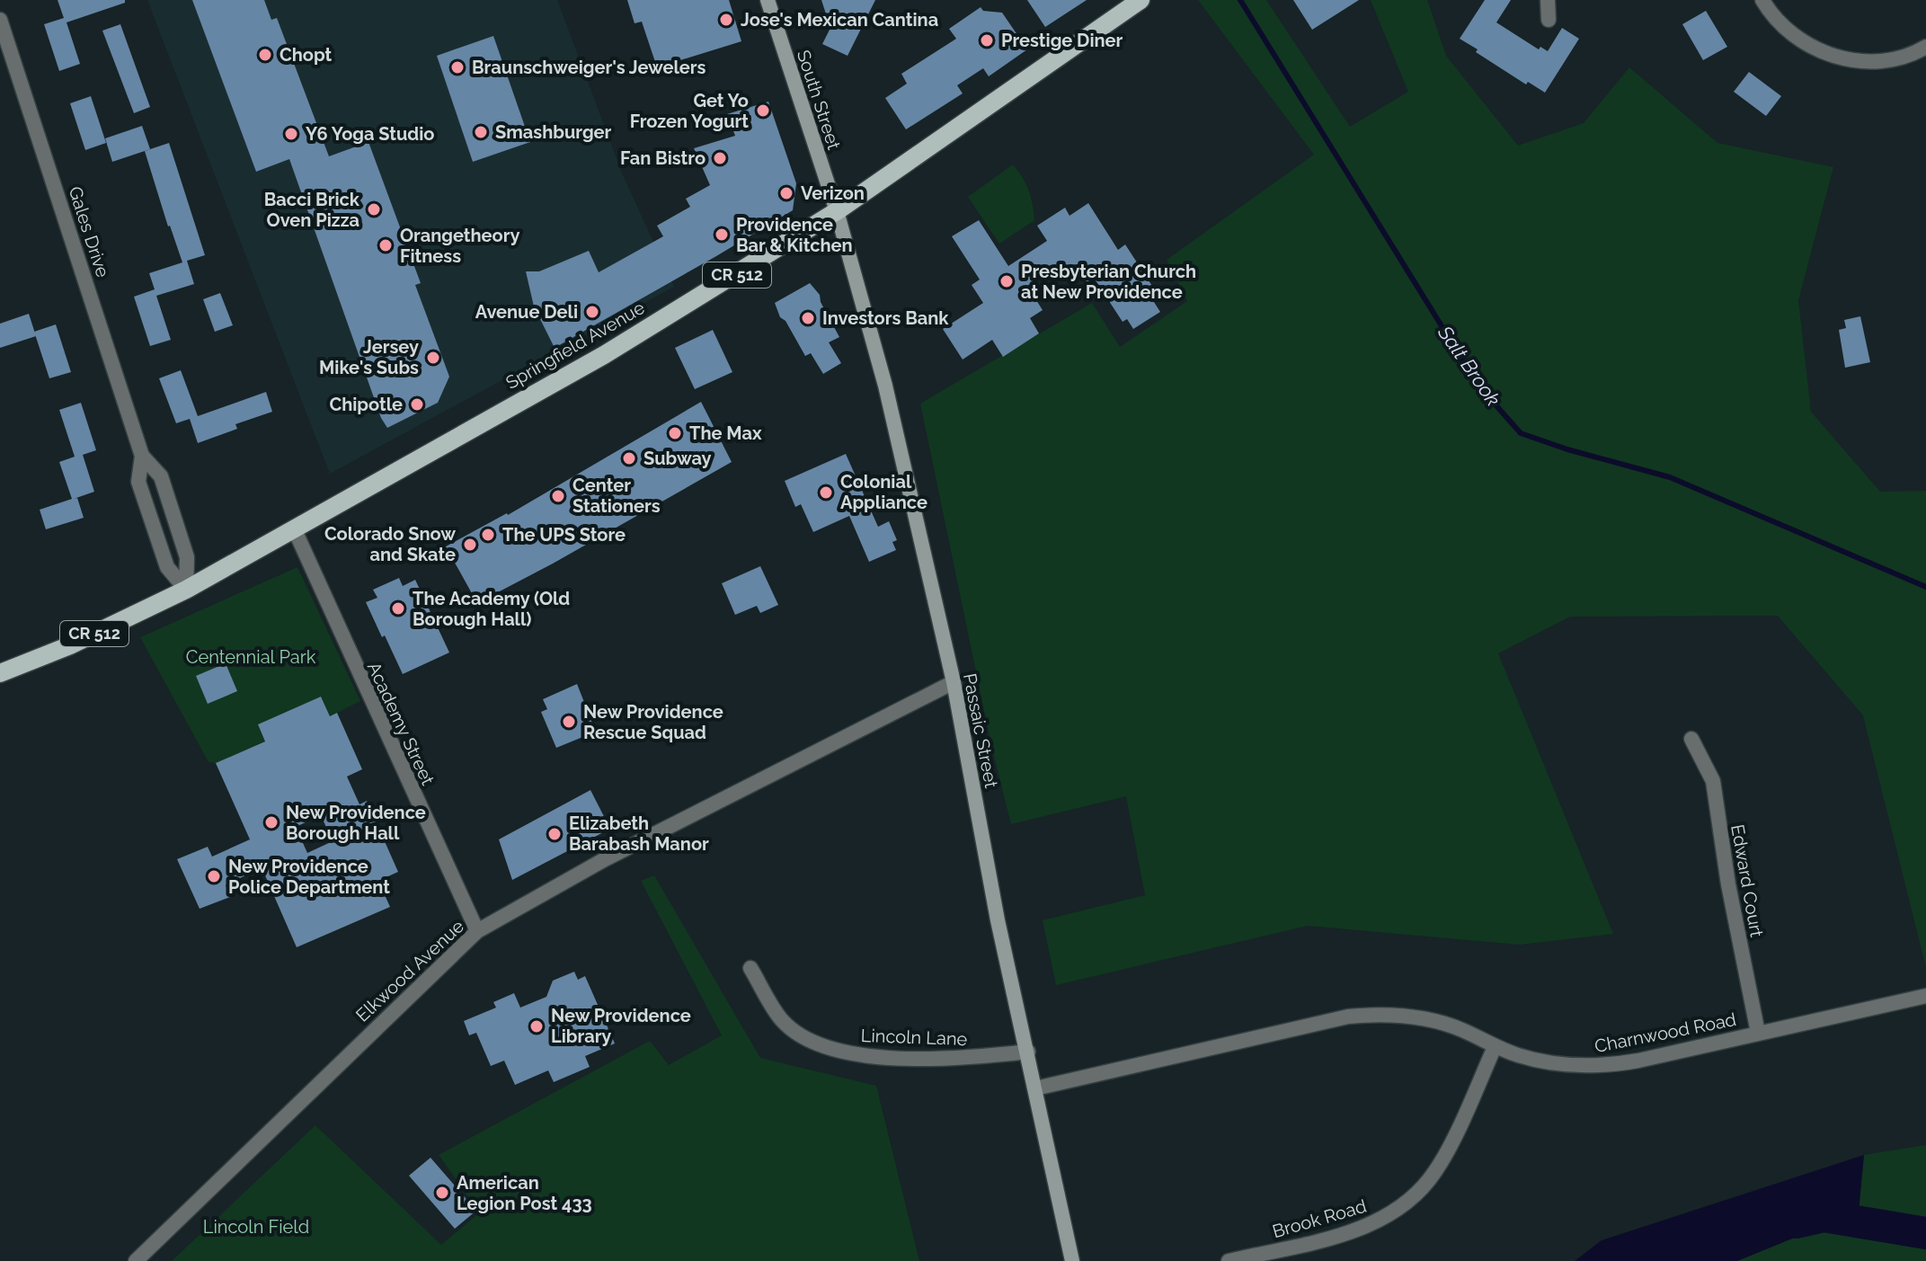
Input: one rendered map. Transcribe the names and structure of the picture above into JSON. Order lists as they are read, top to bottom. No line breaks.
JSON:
{"streets":{"main road":["South Street","CR 512","Springfield Avenue","Passaic Street"],"street":["Gales Drive","Academy Street","Edward Court","Elkwood Avenue","Charnwood Road","Lincoln Lane","Brook Road"]},"crossings":[["South Street","Springfield Avenue"],["South Street","Passaic Street"],["Gales Drive","Springfield Avenue"],["Springfield Avenue","Academy Street"],["Springfield Avenue","Passaic Street"],["Academy Street","Elkwood Avenue"],["Passaic Street","Elkwood Avenue"],["Passaic Street","Charnwood Road"],["Passaic Street","Lincoln Lane"],["Edward Court","Charnwood Road"],["Charnwood Road","Brook Road"]],"water":["Salt Brook"],"parks":["Centennial Park","Lincoln Field"],"places":["Jose's Mexican Cantina","Prestige Diner","Chopt","Braunschweiger's Jewelers","Get Yo Frozen Yogurt","Smashburger","Y6 Yoga Studio","Fan Bistro","Verizon","Bacci Brick Oven Pizza","Providence Bar & Kitchen","Orangetheory Fitness","Presbyterian Church at New Providence","Avenue Deli","Investors Bank","Jersey Mike's Subs","Chipotle","The Max","Subway","Colonial Appliance","Center Stationers","The UPS Store","Colorado Snow and Skate","The Academy (Old Borough Hall)","New Providence Rescue Squad","New Providence Borough Hall","Elizabeth Barabash Manor","New Providence Police Department","New Providence Library","American Legion Post 433"]}
